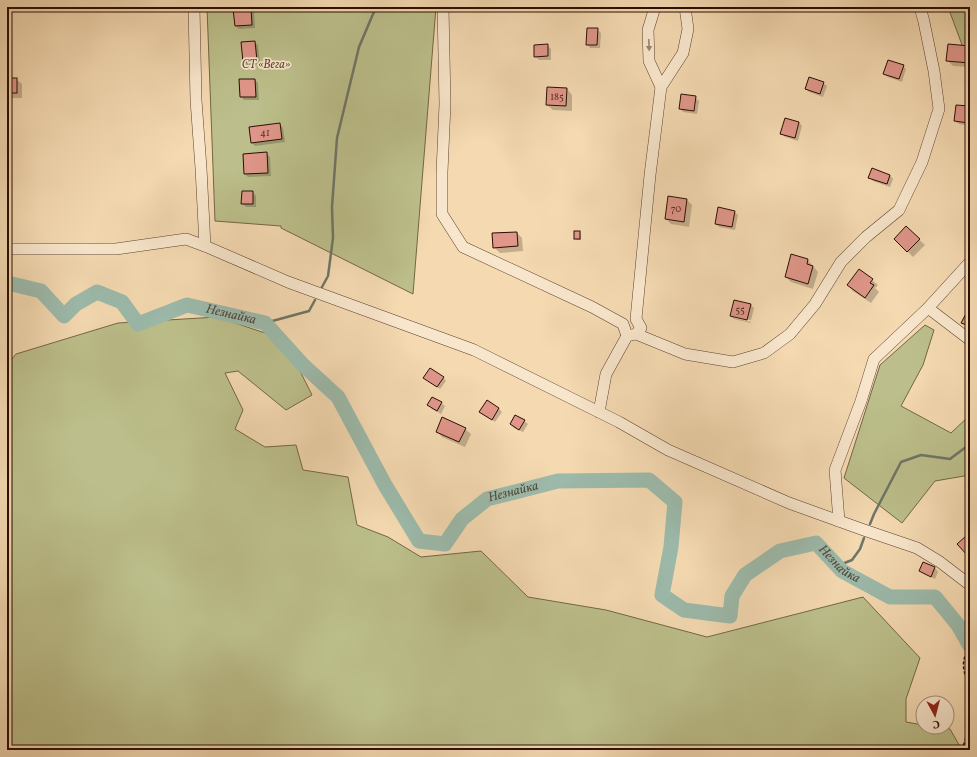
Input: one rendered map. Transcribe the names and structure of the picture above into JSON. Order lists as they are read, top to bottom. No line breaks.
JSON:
{"water":["Незнайка"],"parks":["СТ «Вега»"],"house_numbers":["185","41","70","55"],"north":"bottom"}
